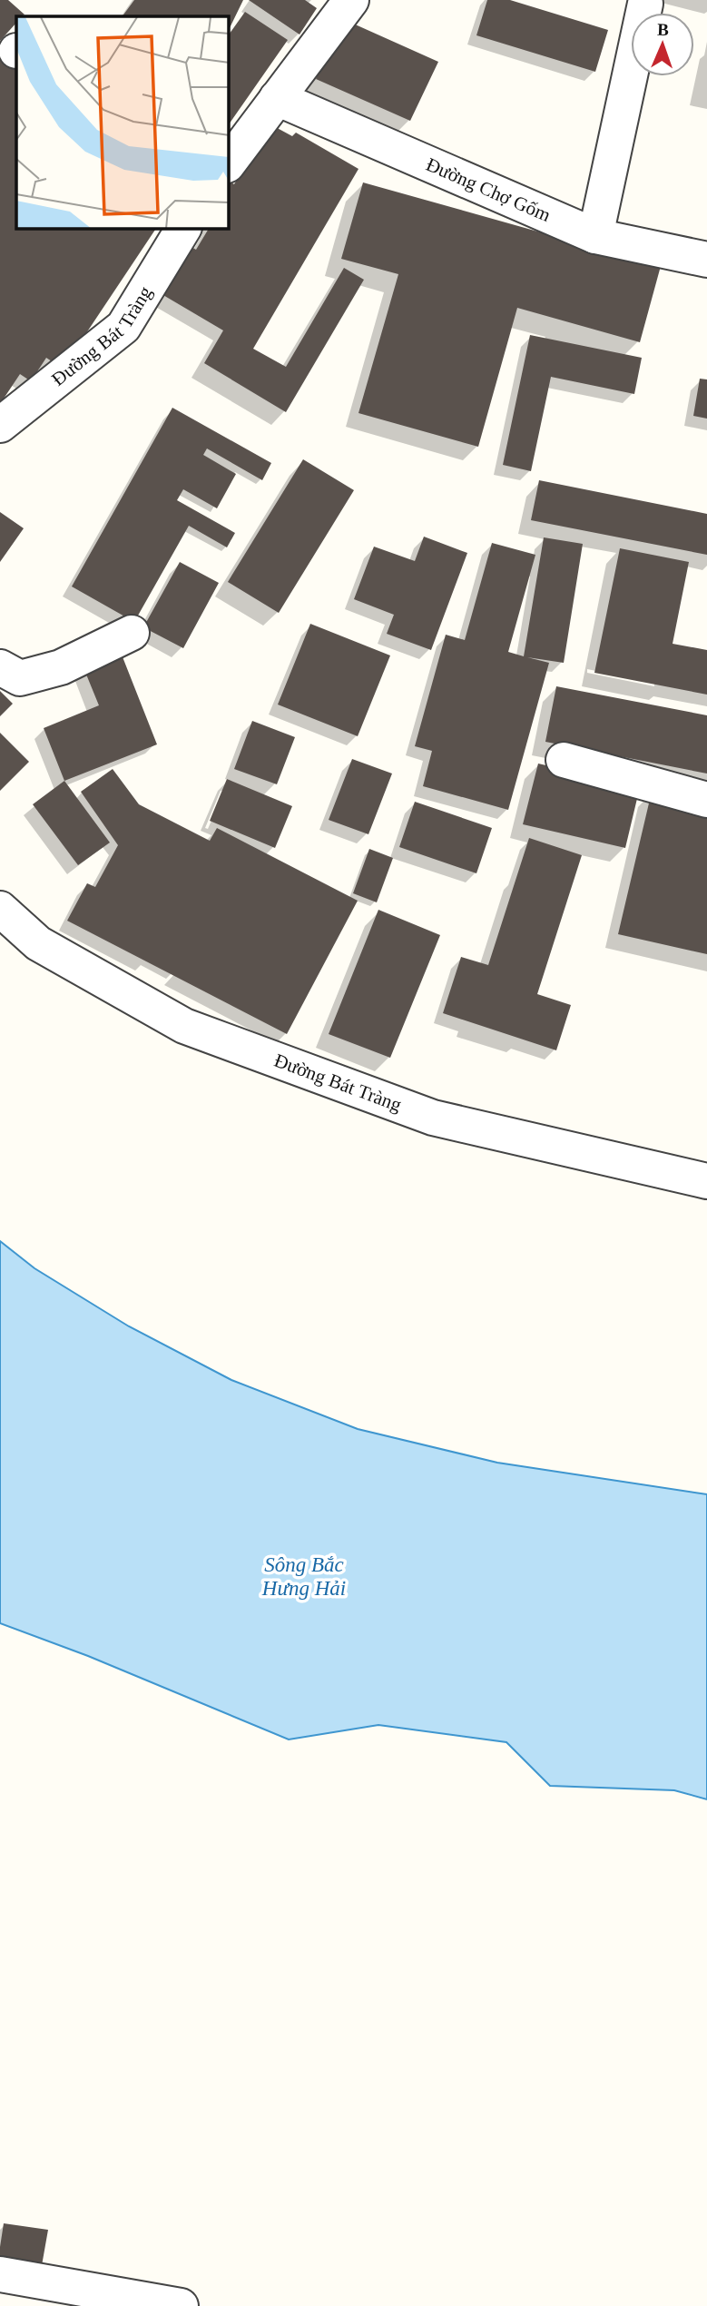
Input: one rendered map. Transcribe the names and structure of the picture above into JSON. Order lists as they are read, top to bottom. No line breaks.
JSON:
{"streets":{"street":["Đường Chợ Gốm","Đường Bát Tràng"]},"water":["Sông Bắc Hưng Hải"],"north":"top"}
